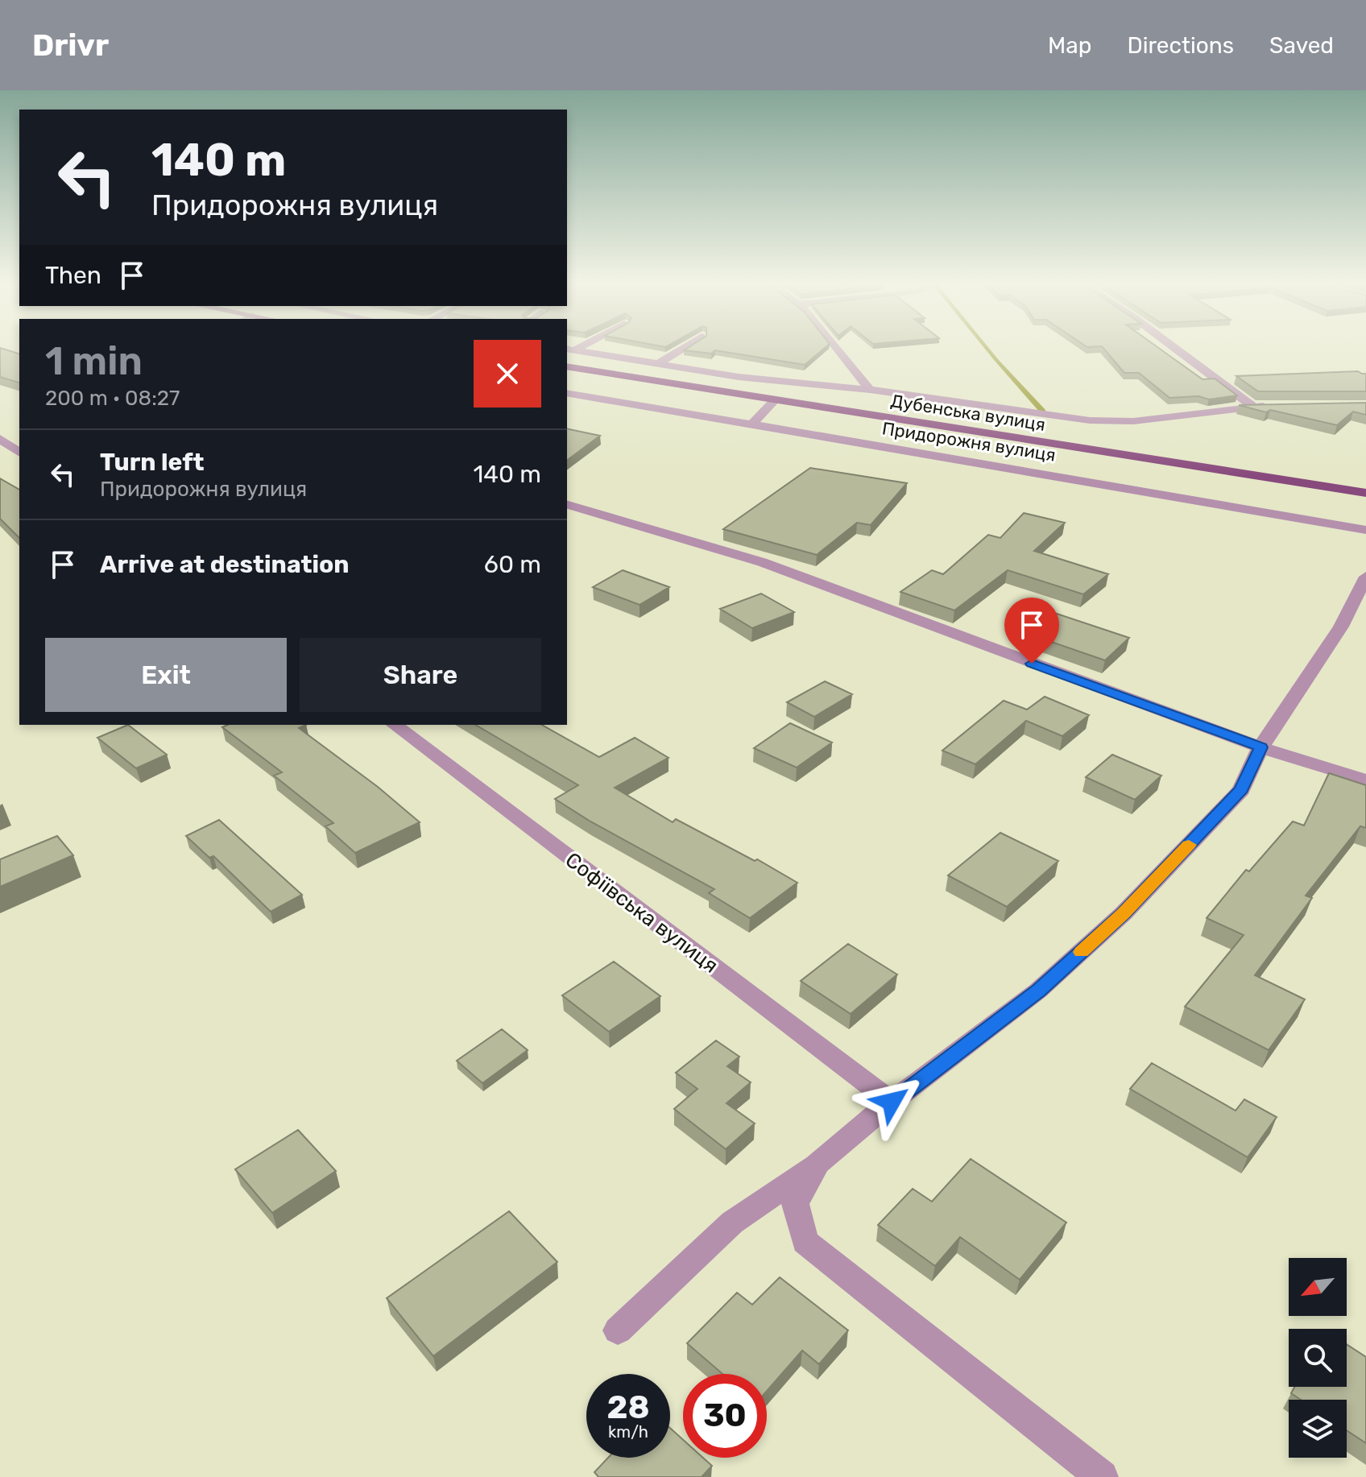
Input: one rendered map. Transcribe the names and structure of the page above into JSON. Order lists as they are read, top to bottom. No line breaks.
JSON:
{"streets":{"main road":["Дубенська вулиця"],"street":["Придорожня вулиця","Софіївська вулиця"]},"north":"bottom left","page":{"header":"Drivr","nav":["Map","Directions","Saved"],"turn":["140 m","Придорожня вулиця"],"then":"Then","heading":["1 min","200 m · 08:27"],"list":[{"name":"Turn left","note":"Придорожня вулиця","value":"140 m"},{"name":"Arrive at destination","value":"60 m"}],"buttons":["Exit","Share"],"speed":"28 km/h","limit":"30"}}
